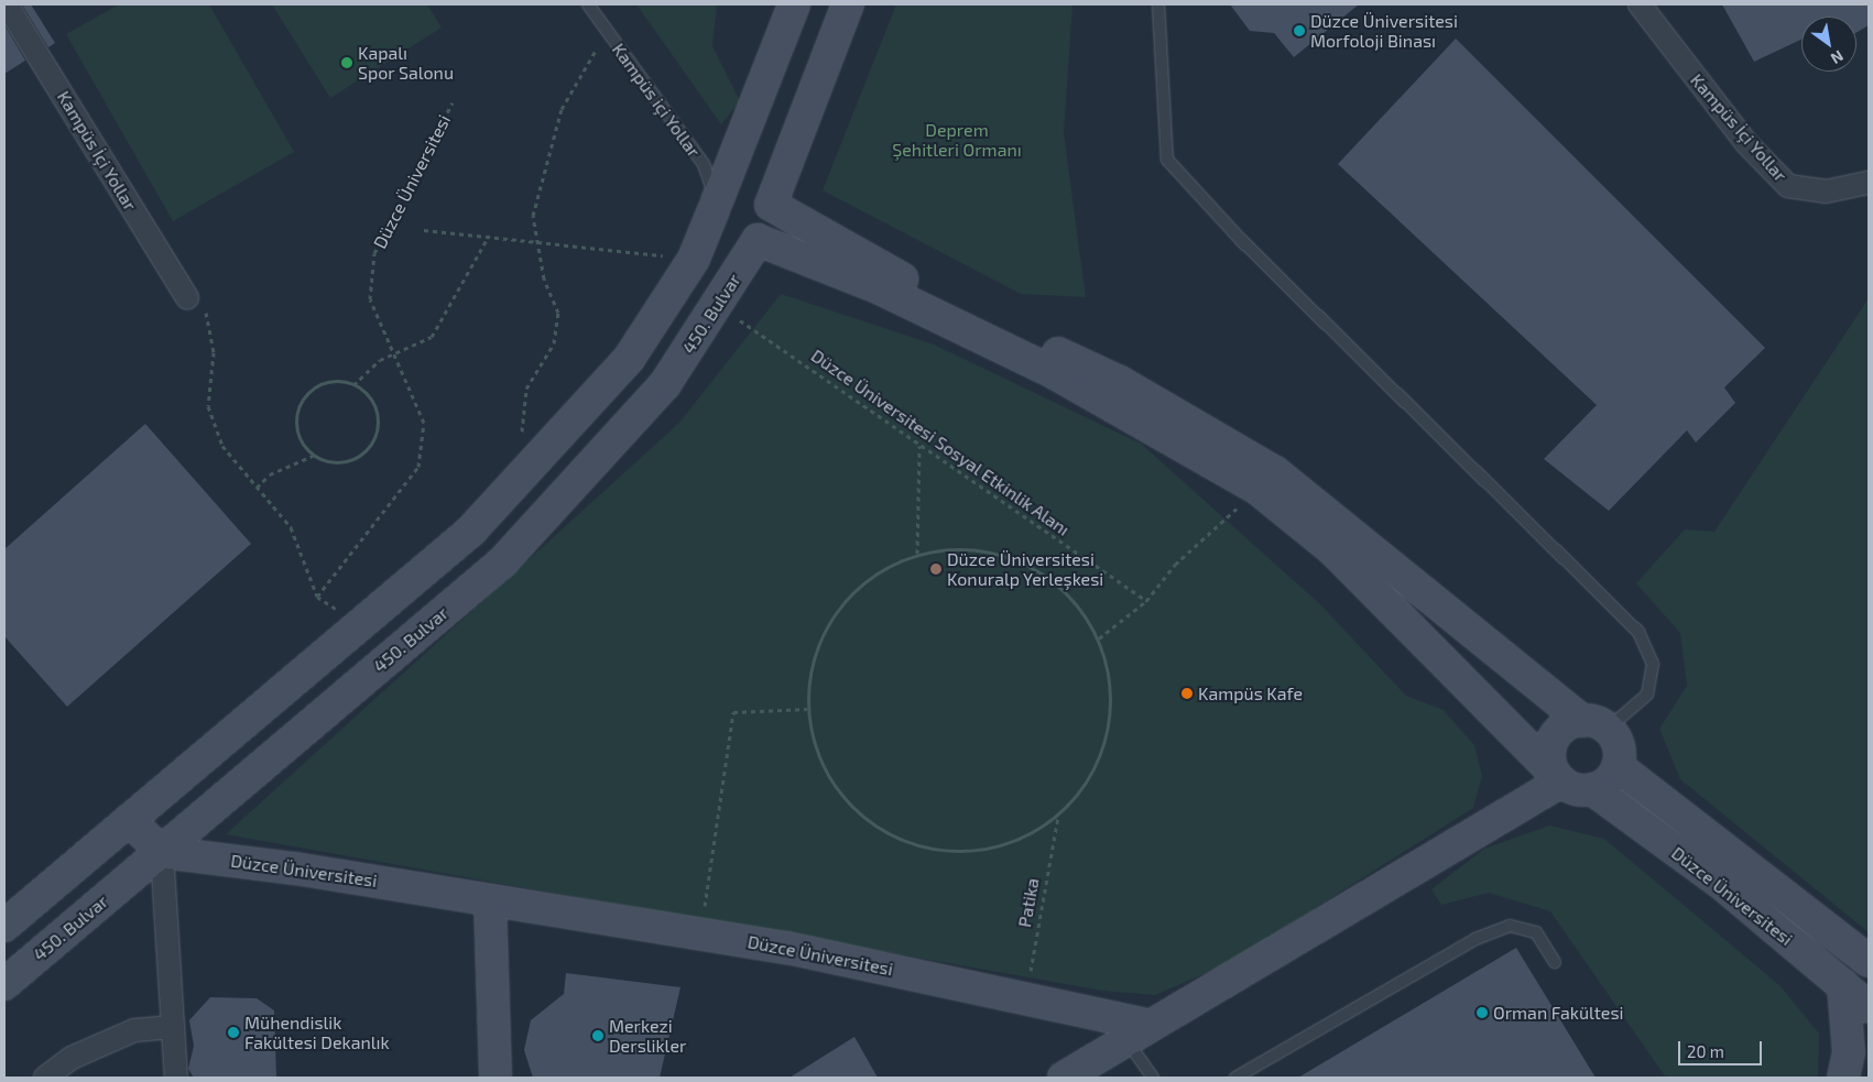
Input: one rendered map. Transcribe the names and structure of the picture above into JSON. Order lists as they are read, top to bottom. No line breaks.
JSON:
{"streets":{"street":["Kampüs İçi Yollar","Düzce Üniversitesi","450. Bulvar"],"lane":["Kampüs içi Yollar"],"path":["Düzce Üniversitesi Sosyal Etkinlik Alanı","Patika"]},"crossings":[["Kampüs içi Yollar","450. Bulvar"],["Düzce Üniversitesi","450. Bulvar"],["Düzce Üniversitesi","Patika"],["450. Bulvar","Düzce Üniversitesi Sosyal Etkinlik Alanı"]],"parks":["Deprem Şehitleri Ormanı"],"places":["Düzce Üniversitesi Morfoloji Binası","Kapalı Spor Salonu","Düzce Üniversitesi Konuralp Yerleşkesi","Kampüs Kafe","Orman Fakültesi","Mühendislik Fakültesi Dekanlık","Merkezi Derslikler"],"scale_bar":"20 m","north":"bottom right"}
